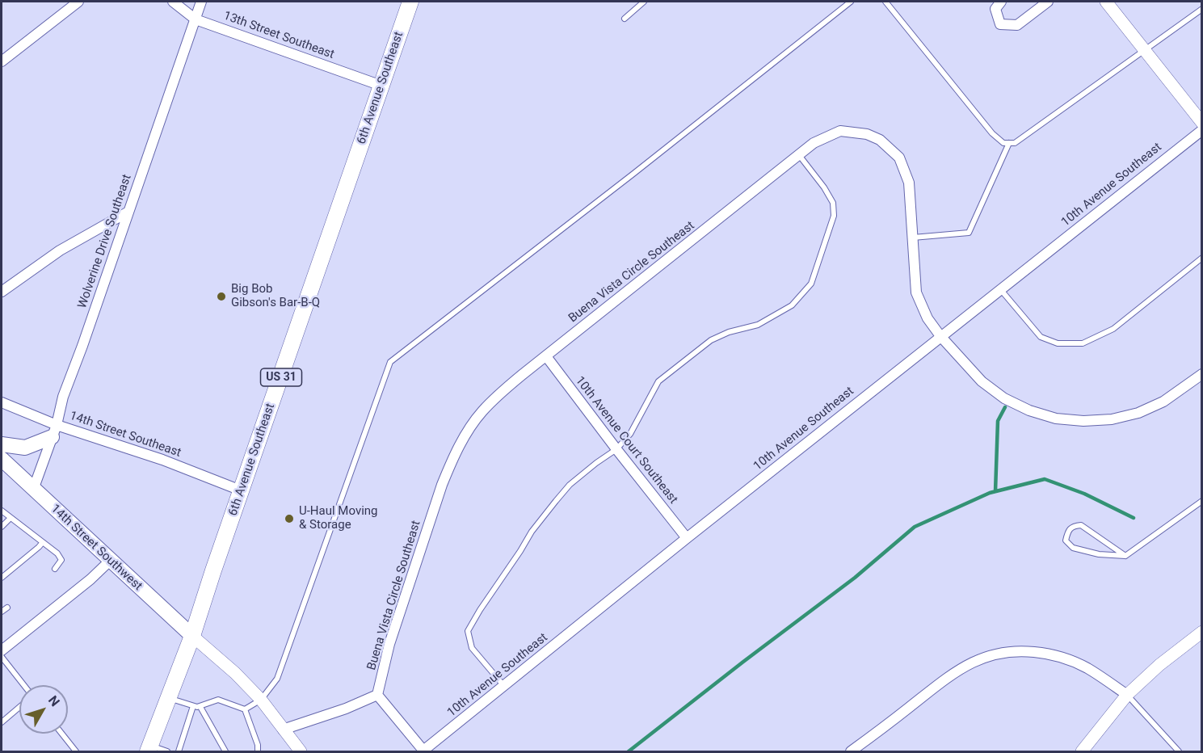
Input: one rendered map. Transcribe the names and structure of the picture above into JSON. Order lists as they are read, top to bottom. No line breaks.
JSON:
{"streets":{"main road":["6th Avenue Southeast","US 31","14th Street Southwest"],"street":["13th Street Southeast","10th Avenue Southeast","Wolverine Drive Southeast","Buena Vista Circle Southeast","14th Street Southeast","10th Avenue Court Southeast"]},"crossings":[["13th Street Southeast","6th Avenue Southeast"],["13th Street Southeast","Wolverine Drive Southeast"],["6th Avenue Southeast","14th Street Southeast"],["6th Avenue Southeast","14th Street Southwest"],["10th Avenue Southeast","Buena Vista Circle Southeast"],["10th Avenue Southeast","10th Avenue Court Southeast"],["Wolverine Drive Southeast","14th Street Southeast"],["Wolverine Drive Southeast","14th Street Southwest"],["Buena Vista Circle Southeast","10th Avenue Court Southeast"]],"places":["Big Bob Gibson's Bar-B-Q","U-Haul Moving & Storage"],"north":"top right"}
